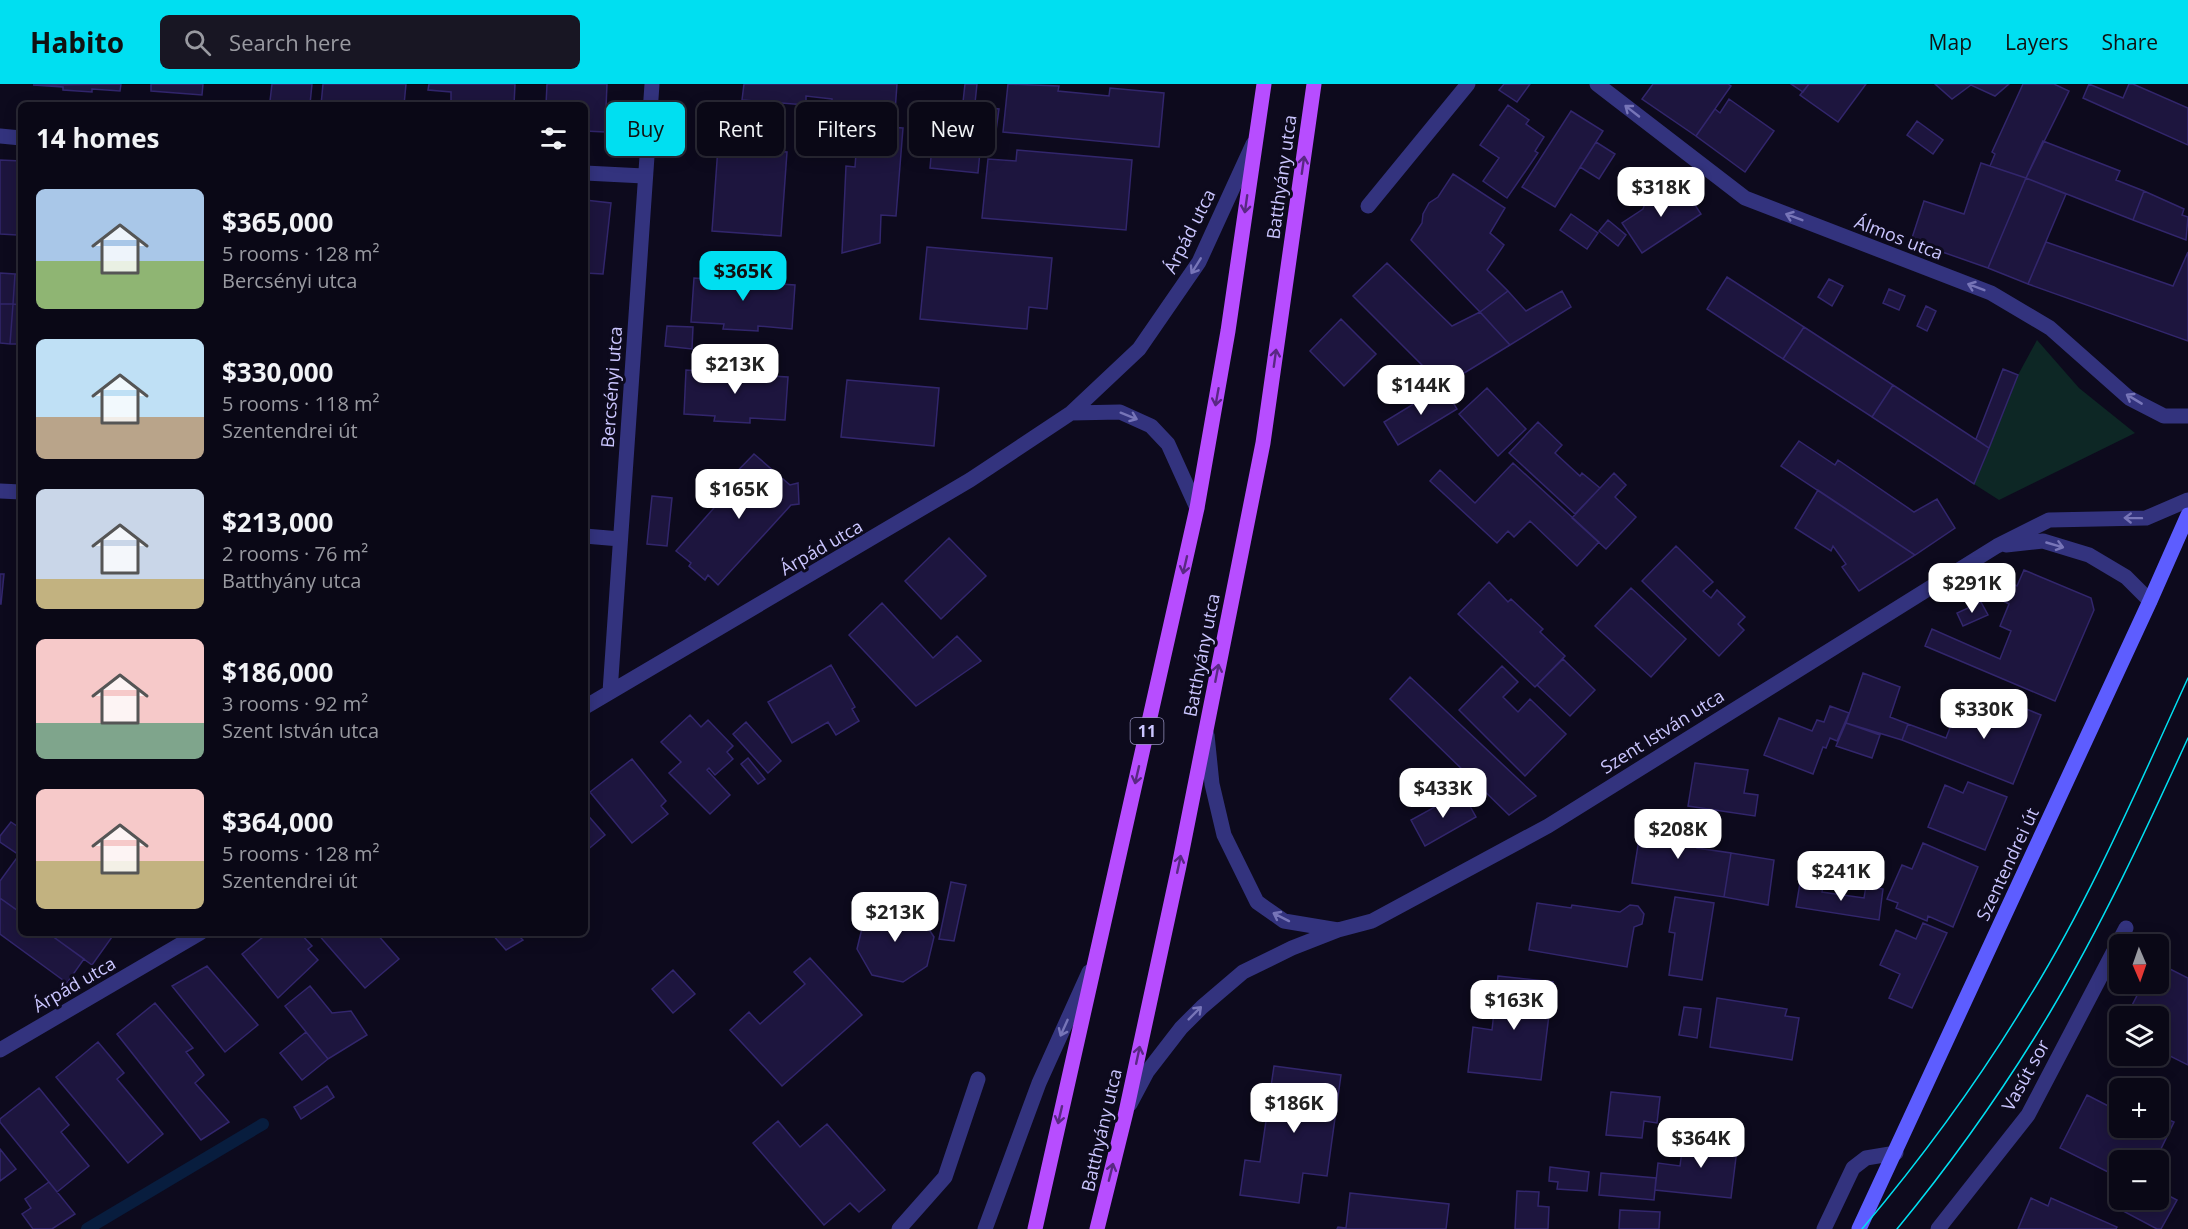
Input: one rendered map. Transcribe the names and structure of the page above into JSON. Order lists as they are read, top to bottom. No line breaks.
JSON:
{"streets":{"main road":["Batthyány utca","11","Szentendrei út"],"street":["Árpád utca","Álmos utca","Bercsényi utca","Szent István utca","Vasút sor"]},"crossings":[["Batthyány utca","Árpád utca"],["Batthyány utca","Szent István utca"],["Árpád utca","Bercsényi utca"],["Szent István utca","Szentendrei út"]],"one_way":["Álmos utca"],"north":"bottom","page":{"header":"Habito","search":"Search here","nav":["Map","Layers","Share"],"chip":["Buy","Rent","Filters","New"],"heading":"14 homes","price":["$318K","$365K","$213K","$144K","$165K","$291K","$330K","$433K","$208K","$241K","$213K","$163K","$186K","$364K"],"list":[{"name":"$365,000","note":"5 rooms · 128 m² · Bercsényi utca"},{"name":"$330,000","note":"5 rooms · 118 m² · Szentendrei út"},{"name":"$213,000","note":"2 rooms · 76 m² · Batthyány utca"},{"name":"$186,000","note":"3 rooms · 92 m² · Szent István utca"},{"name":"$364,000","note":"5 rooms · 128 m² · Szentendrei út"}],"map_buttons":["+","−"]}}
